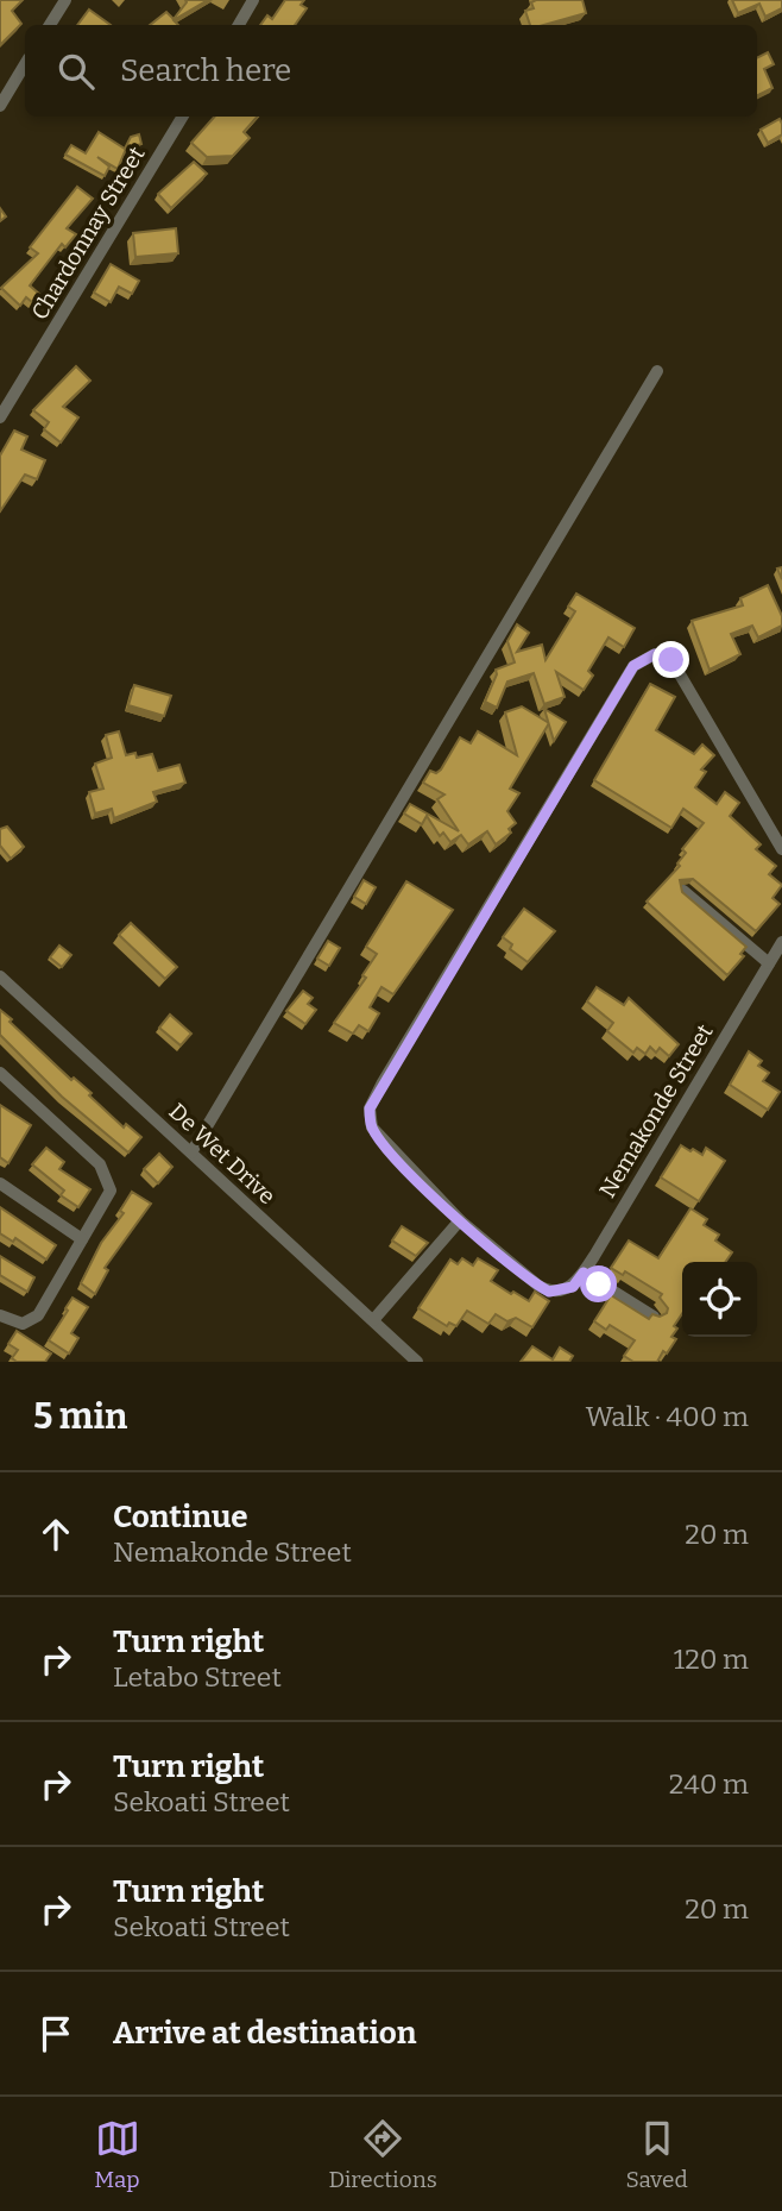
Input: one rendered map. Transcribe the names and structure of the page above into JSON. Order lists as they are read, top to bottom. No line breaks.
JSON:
{"streets":{"street":["Chardonnay Street","Nemakonde Street","De Wet Drive"]},"page":{"search":"Search here","heading":["5 min","Walk · 400 m"],"list":[["Continue","Nemakonde Street","20 m"],["Turn right","Letabo Street","120 m"],["Turn right","Sekoati Street","240 m"],["Turn right","Sekoati Street","20 m"],"Arrive at destination"],"nav":["Map","Directions","Saved"]}}
